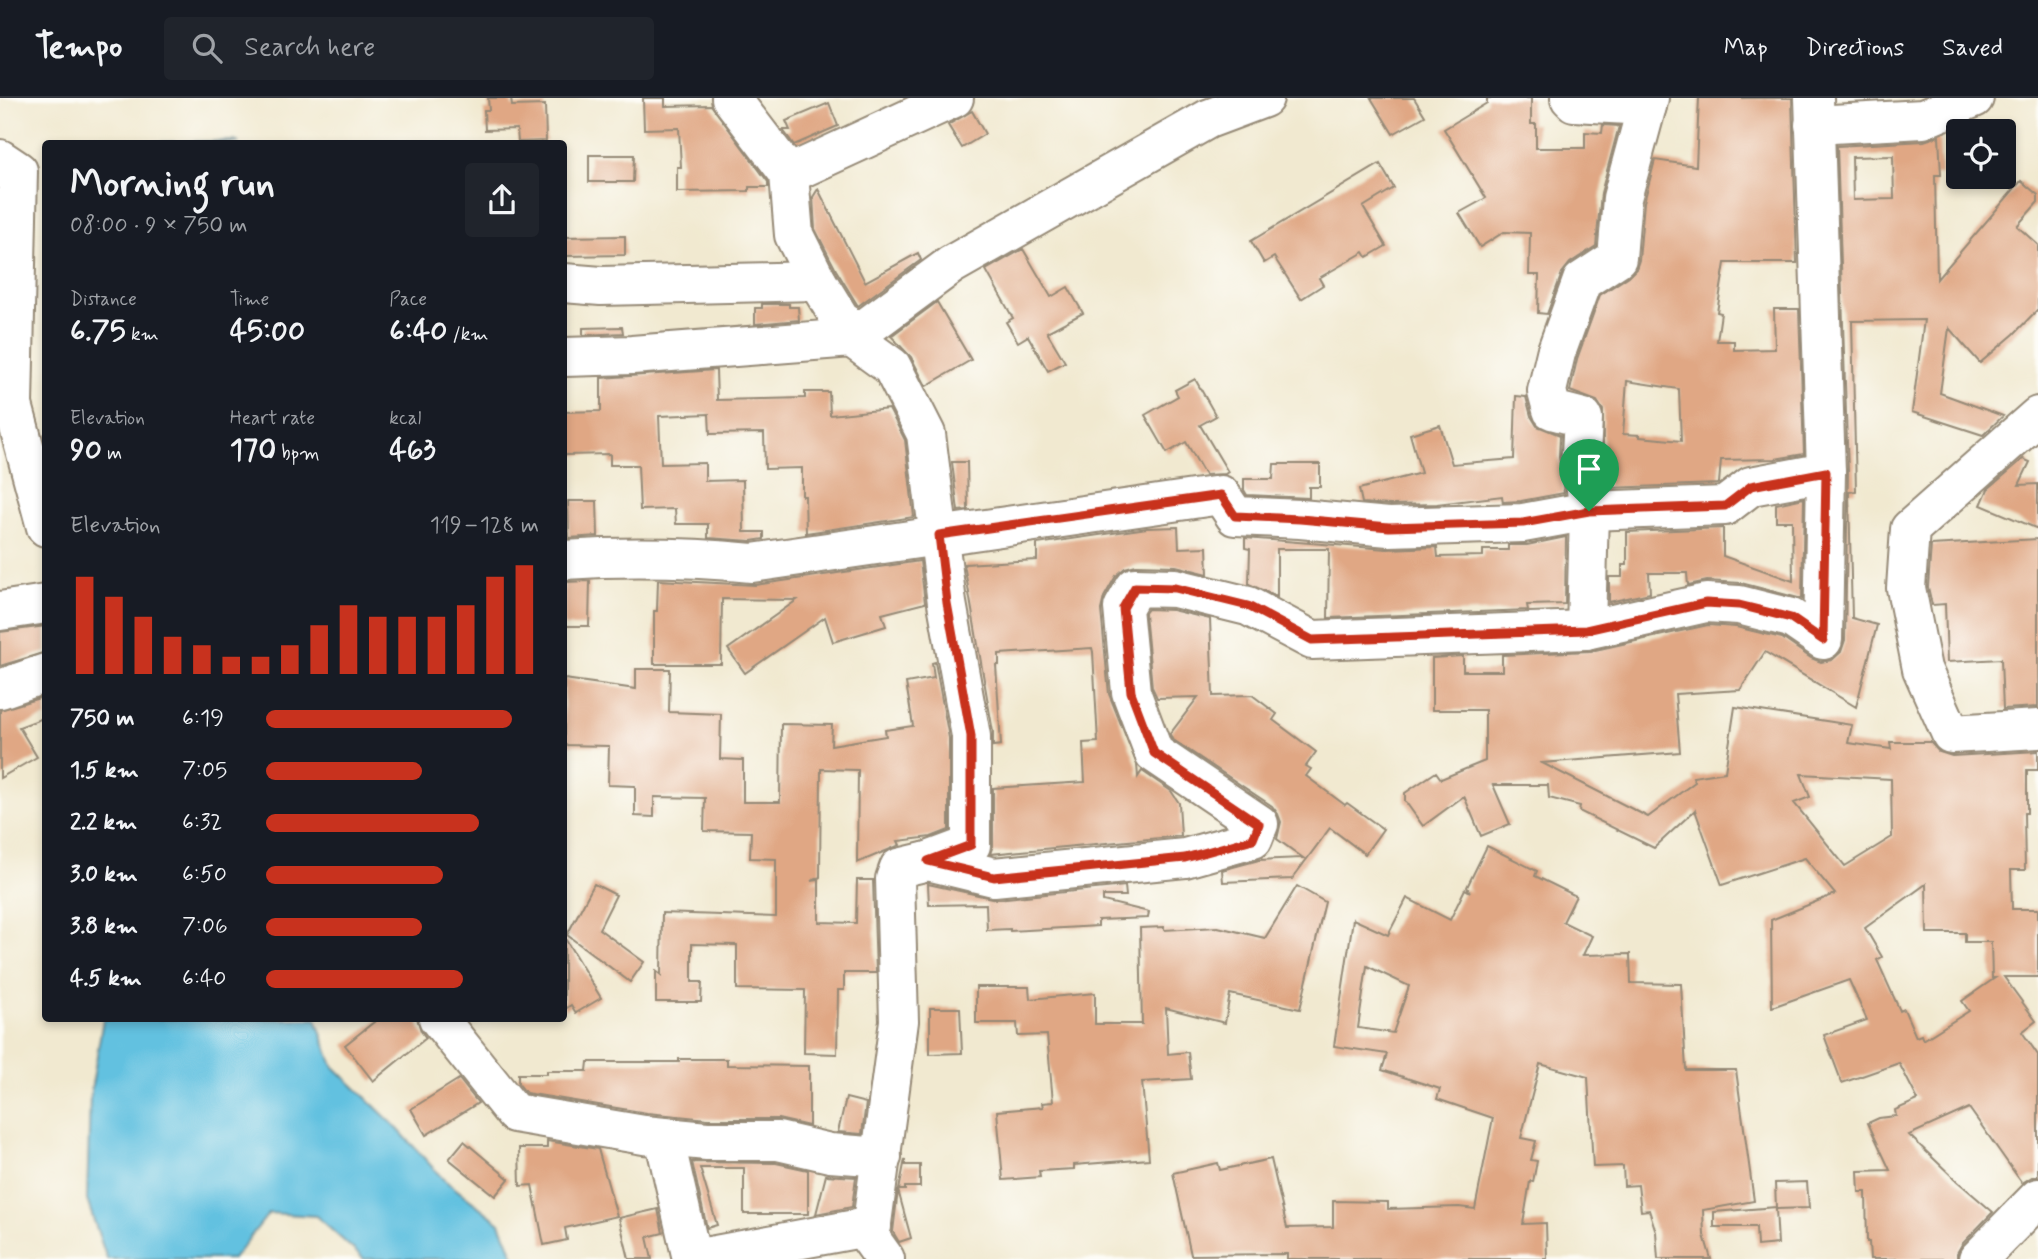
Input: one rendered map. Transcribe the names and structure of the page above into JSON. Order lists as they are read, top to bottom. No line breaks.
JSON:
{"page":{"header":"Tempo","search":"Search here","nav":["Map","Directions","Saved"],"heading":["Morning run","08:00 · 9 × 750 m"],"stats":[["Distance","6.75 km"],["Time","45:00"],["Pace","6:40 /km"],["Elevation","90 m"],["Heart rate","170 bpm"],["kcal","463"]],"chart":["Elevation","119–128 m"],"list":[{"name":"750 m","note":"6:19"},{"name":"1.5 km","note":"7:05"},{"name":"2.2 km","note":"6:32"},{"name":"3.0 km","note":"6:50"},{"name":"3.8 km","note":"7:06"},{"name":"4.5 km","note":"6:40"}]}}
